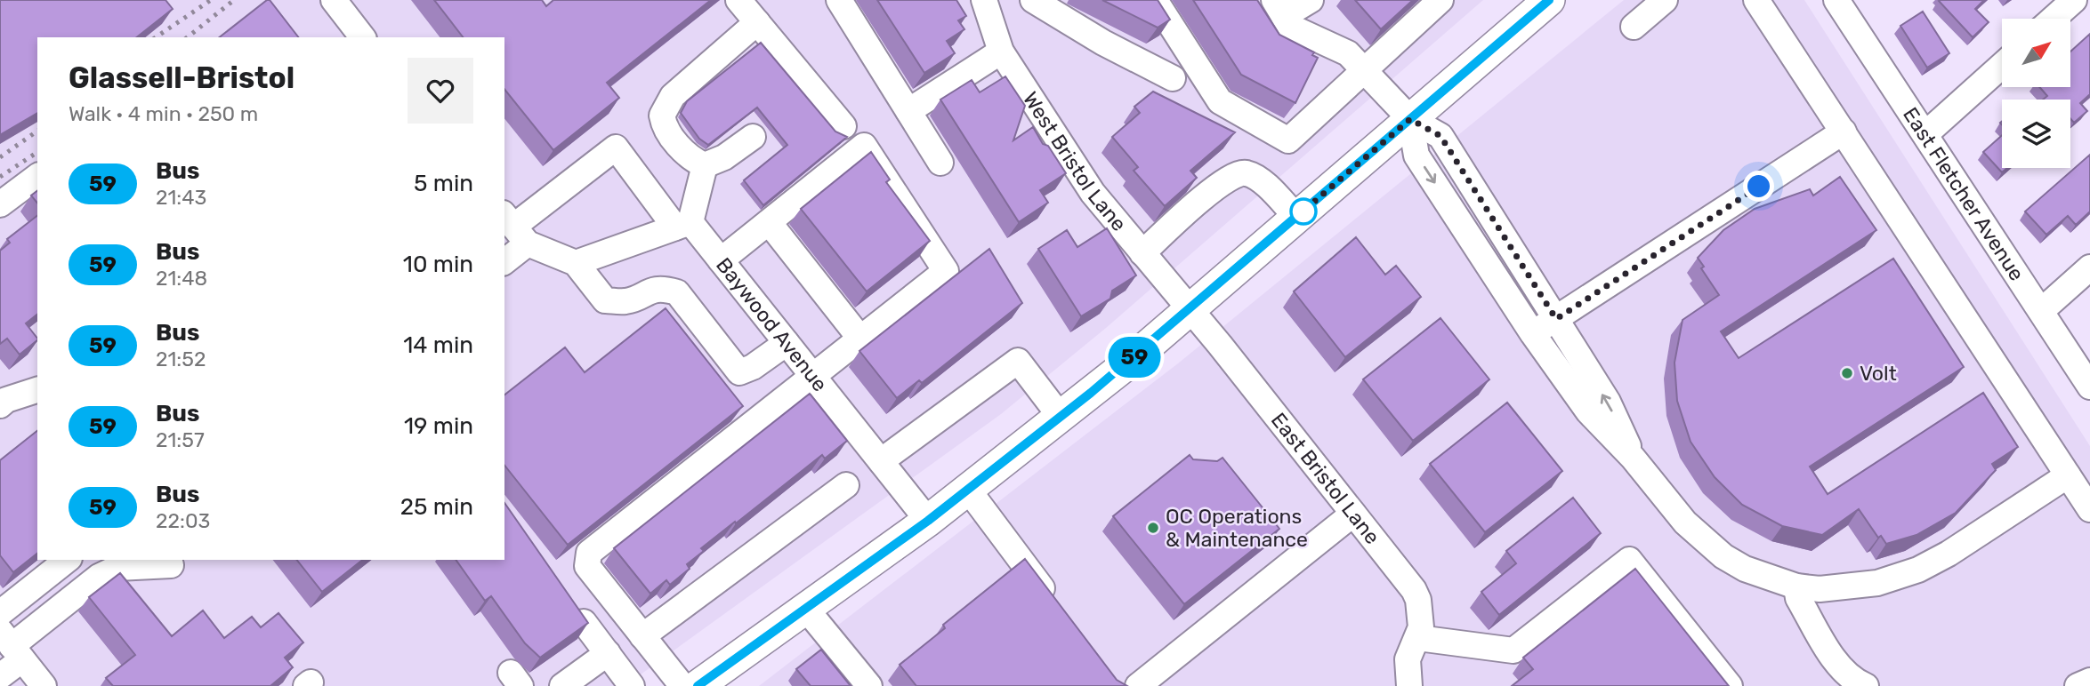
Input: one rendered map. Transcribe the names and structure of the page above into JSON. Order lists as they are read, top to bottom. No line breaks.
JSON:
{"streets":{"street":["West Bristol Lane","East Fletcher Avenue","Baywood Avenue","East Bristol Lane"]},"crossings":[["West Bristol Lane","East Bristol Lane"]],"places":["Volt","OC Operations & Maintenance"],"lines":["bus line 59"],"north":"top right","page":{"on_map":"59","heading":["Glassell-Bristol","Walk · 4 min · 250 m"],"list":[{"mark":"59","name":"Bus","note":"21:43","value":"5 min"},{"mark":"59","name":"Bus","note":"21:48","value":"10 min"},{"mark":"59","name":"Bus","note":"21:52","value":"14 min"},{"mark":"59","name":"Bus","note":"21:57","value":"19 min"},{"mark":"59","name":"Bus","note":"22:03","value":"25 min"}]}}
